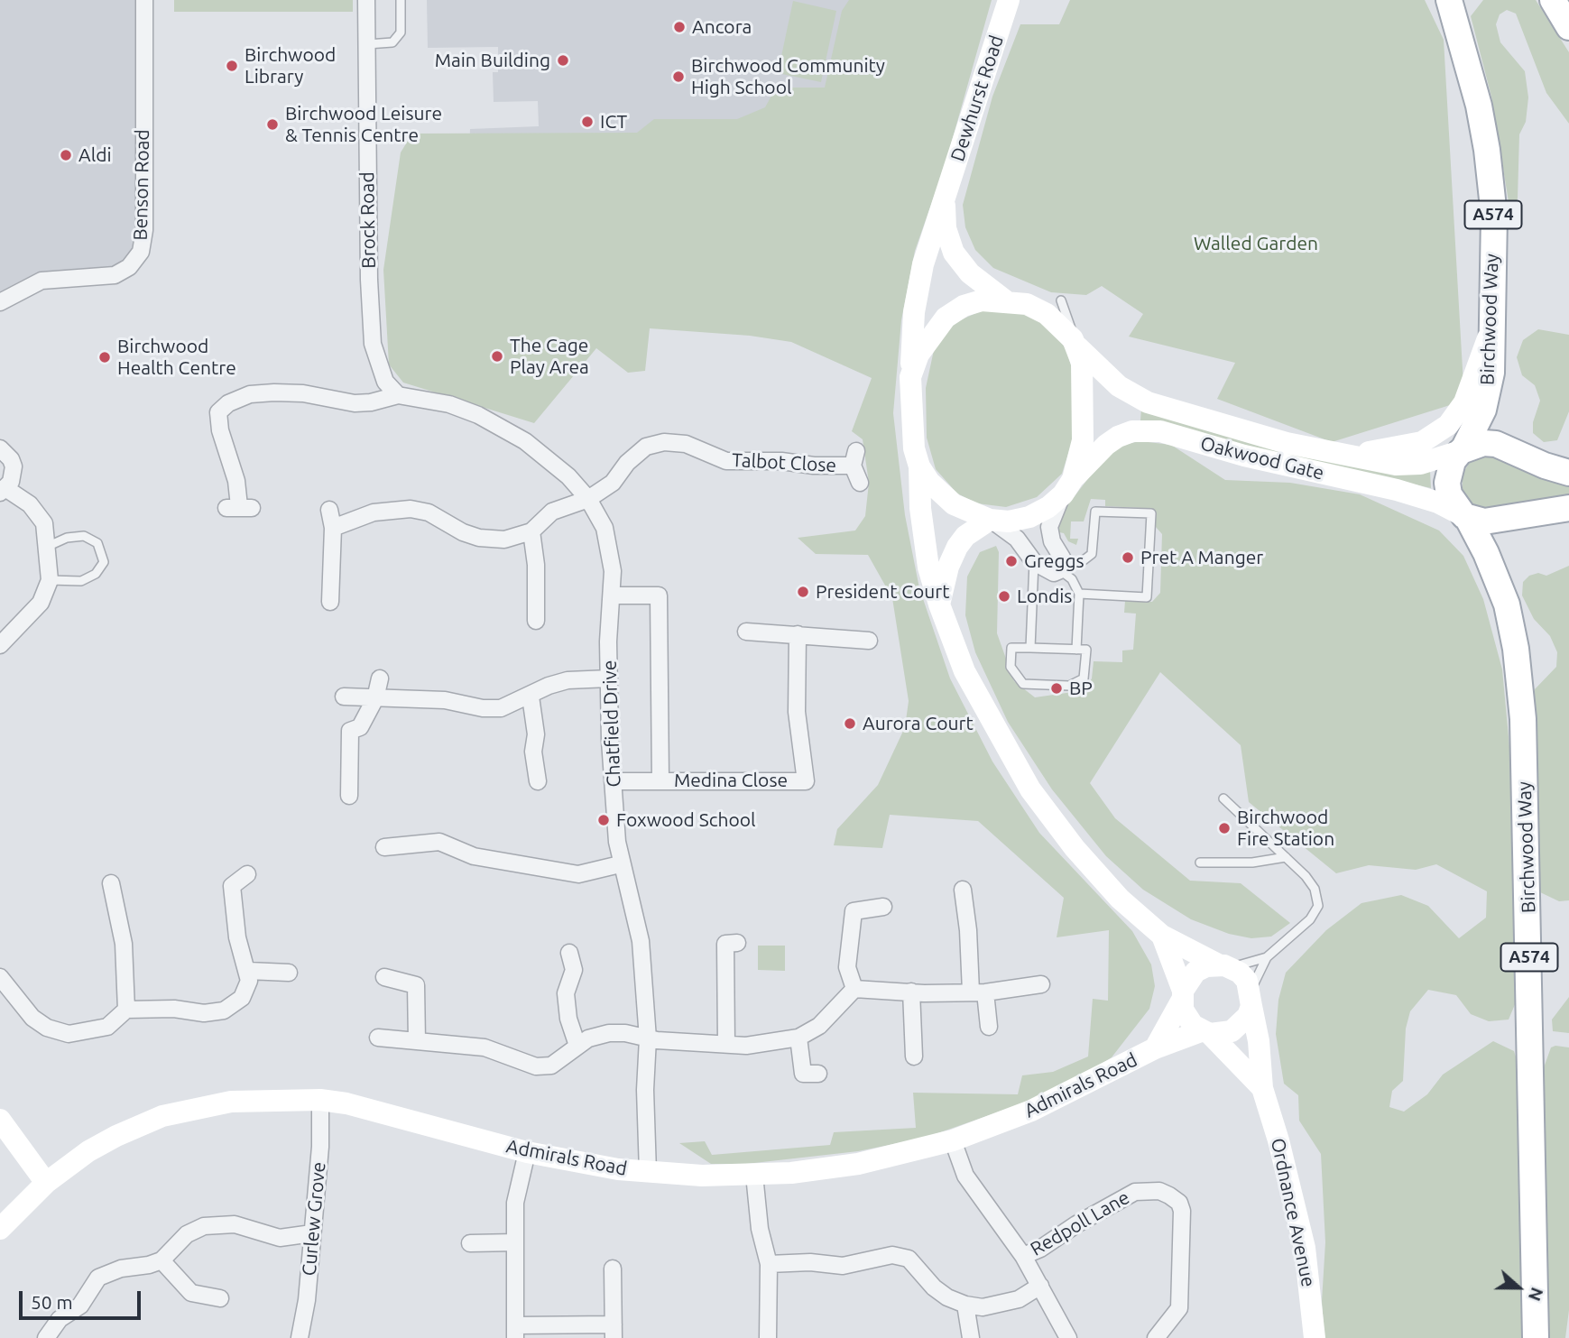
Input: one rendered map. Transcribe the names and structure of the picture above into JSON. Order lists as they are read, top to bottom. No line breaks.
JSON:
{"streets":{"main road":["A574","Birchwood Way"],"street":["Dewhurst Road","Benson Road","Brock Road","Oakwood Gate","Talbot Close","Chatfield Drive","Medina Close","Admirals Road","Ordnance Avenue","Curlew Grove","Redpoll Lane"]},"crossings":[["Dewhurst Road","Oakwood Gate"],["A574","Birchwood Way"],["A574","Oakwood Gate"],["Brock Road","Chatfield Drive"],["Birchwood Way","Oakwood Gate"],["Talbot Close","Chatfield Drive"],["Chatfield Drive","Medina Close"],["Chatfield Drive","Admirals Road"],["Admirals Road","Ordnance Avenue"],["Admirals Road","Curlew Grove"]],"parks":["Walled Garden"],"places":["Ancora","Main Building","Birchwood Library","Birchwood Community High School","ICT","Birchwood Leisure & Tennis Centre","Aldi","The Cage Play Area","Birchwood Health Centre","Pret A Manger","Greggs","President Court","Londis","BP","Aurora Court","Foxwood School","Birchwood Fire Station"],"scale_bar":"50 m","north":"right"}
